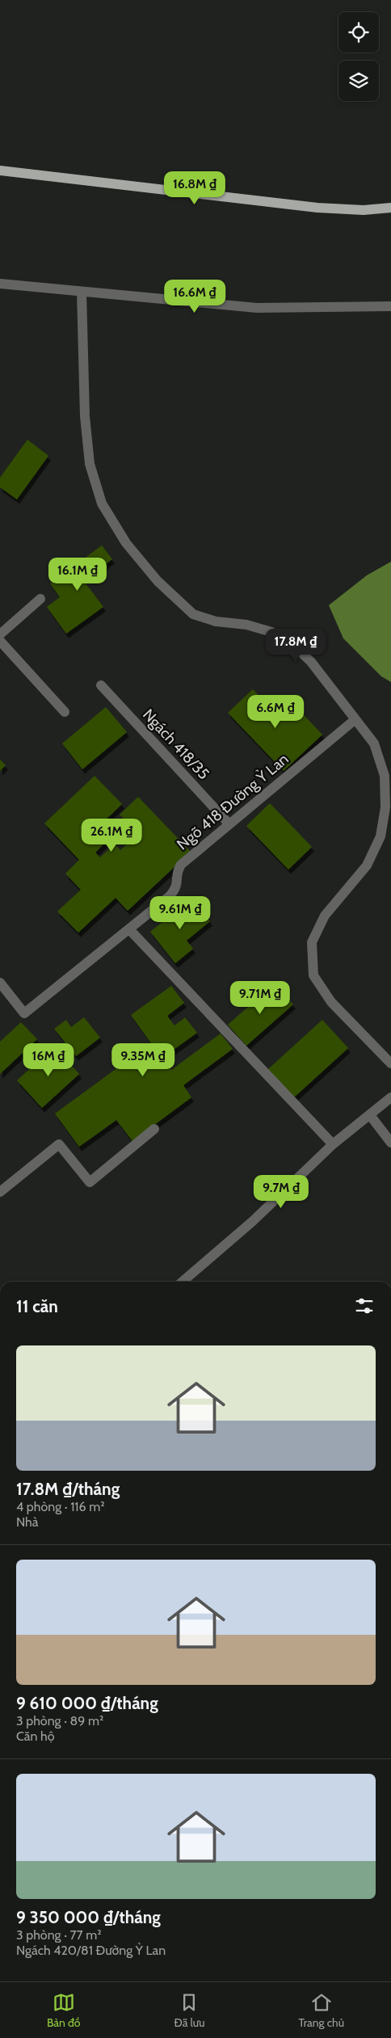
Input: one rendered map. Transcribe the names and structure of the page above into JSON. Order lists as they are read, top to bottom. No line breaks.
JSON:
{"streets":{"street":["Ngách 418/35","Ngõ 418 Đường Ỷ Lan"]},"crossings":[["Ngách 418/35","Ngõ 418 Đường Ỷ Lan"]],"page":{"price":["16.8M ₫","16.6M ₫","16.1M ₫","17.8M ₫","6.6M ₫","26.1M ₫","9.61M ₫","9.71M ₫","16M ₫","9.35M ₫","9.7M ₫"],"heading":"11 căn","list":[{"name":"17.8M ₫/tháng","note":"4 phòng · 116 m² · Nhà"},{"name":"9 610 000 ₫/tháng","note":"3 phòng · 89 m² · Căn hộ"},{"name":"9 350 000 ₫/tháng","note":"3 phòng · 77 m² · Ngách 420/81 Đường Ỷ Lan"}],"tabs":["Bản đồ","Đã lưu","Trang chủ"]}}
